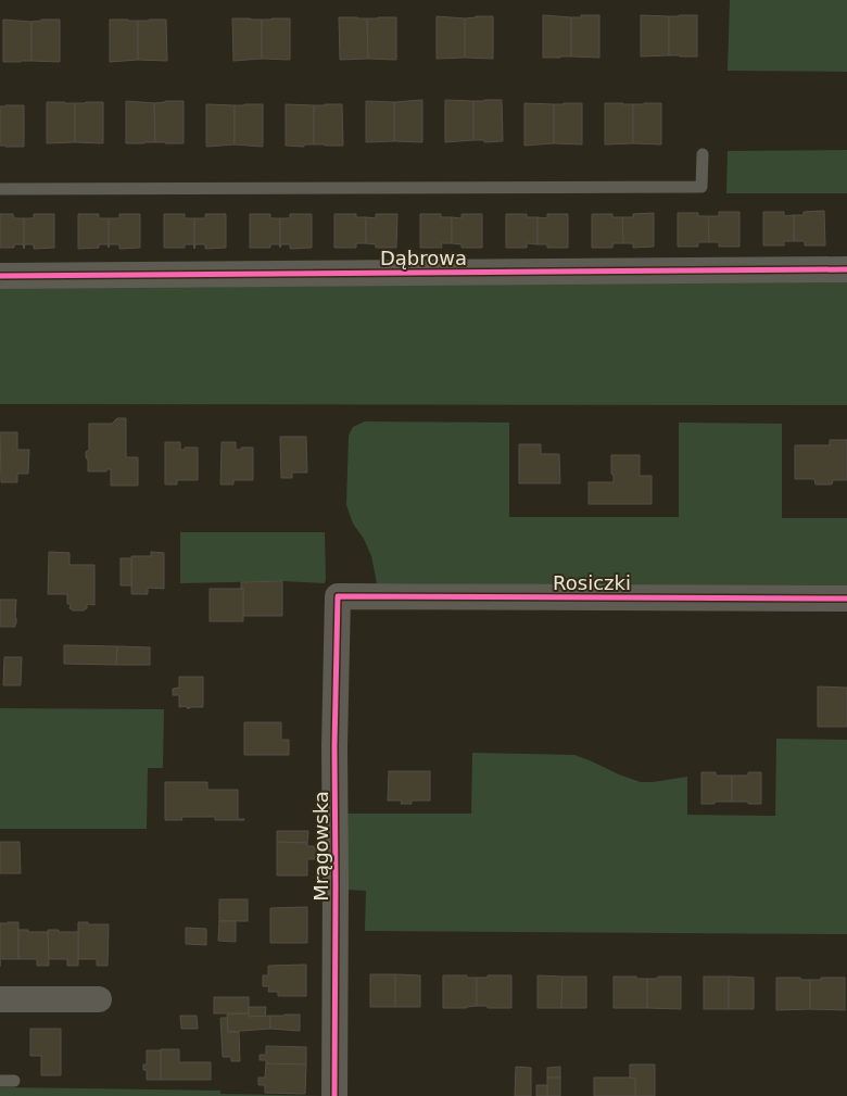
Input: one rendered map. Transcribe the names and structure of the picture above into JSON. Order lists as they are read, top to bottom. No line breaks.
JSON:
{"streets":{"street":["Dąbrowa","Rosiczki","Mrągowska"]},"crossings":[["Rosiczki","Mrągowska"]]}
